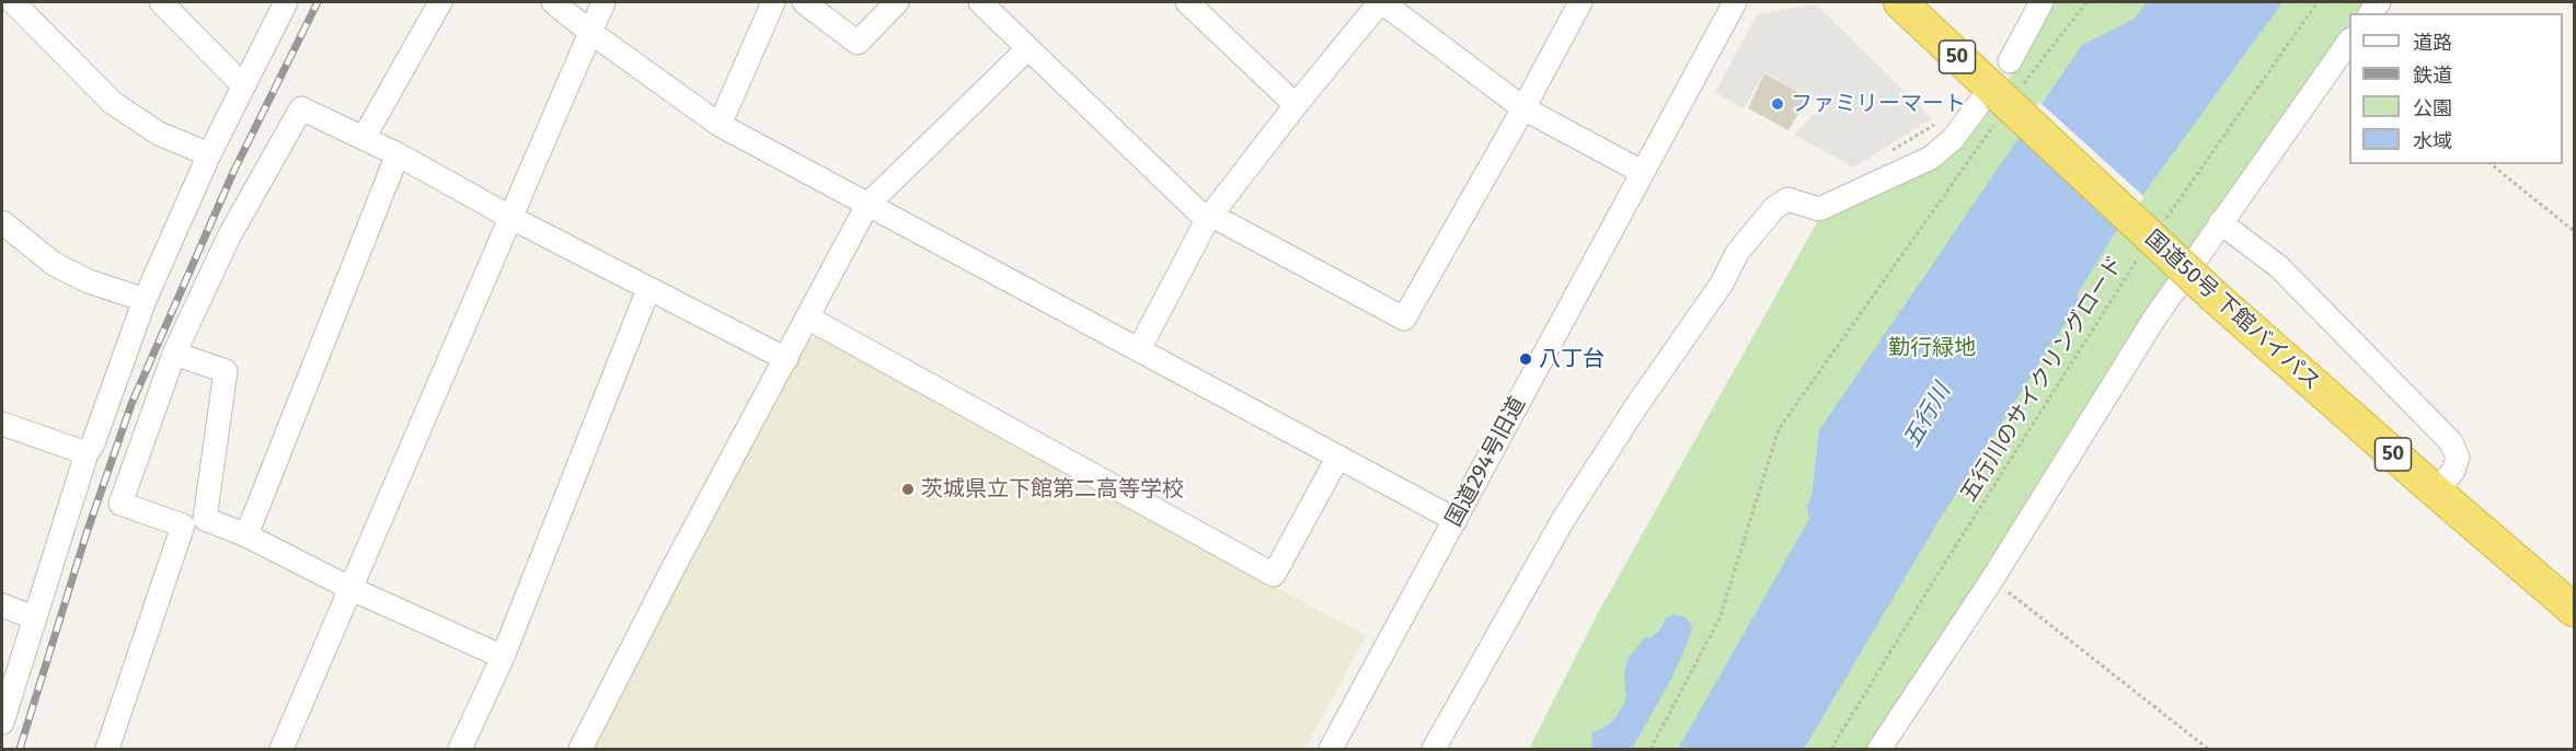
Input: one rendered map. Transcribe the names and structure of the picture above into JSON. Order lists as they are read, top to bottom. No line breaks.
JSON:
{"streets":{"highway":["50","国道50号 下館バイパス"],"street":["国道294号旧道"],"path":["五行川のサイクリングロード"]},"water":["五行川"],"parks":["勤行緑地"],"places":["ファミリーマート","八丁台","茨城県立下館第二高等学校"],"legend":["道路","鉄道","公園","水域"]}
